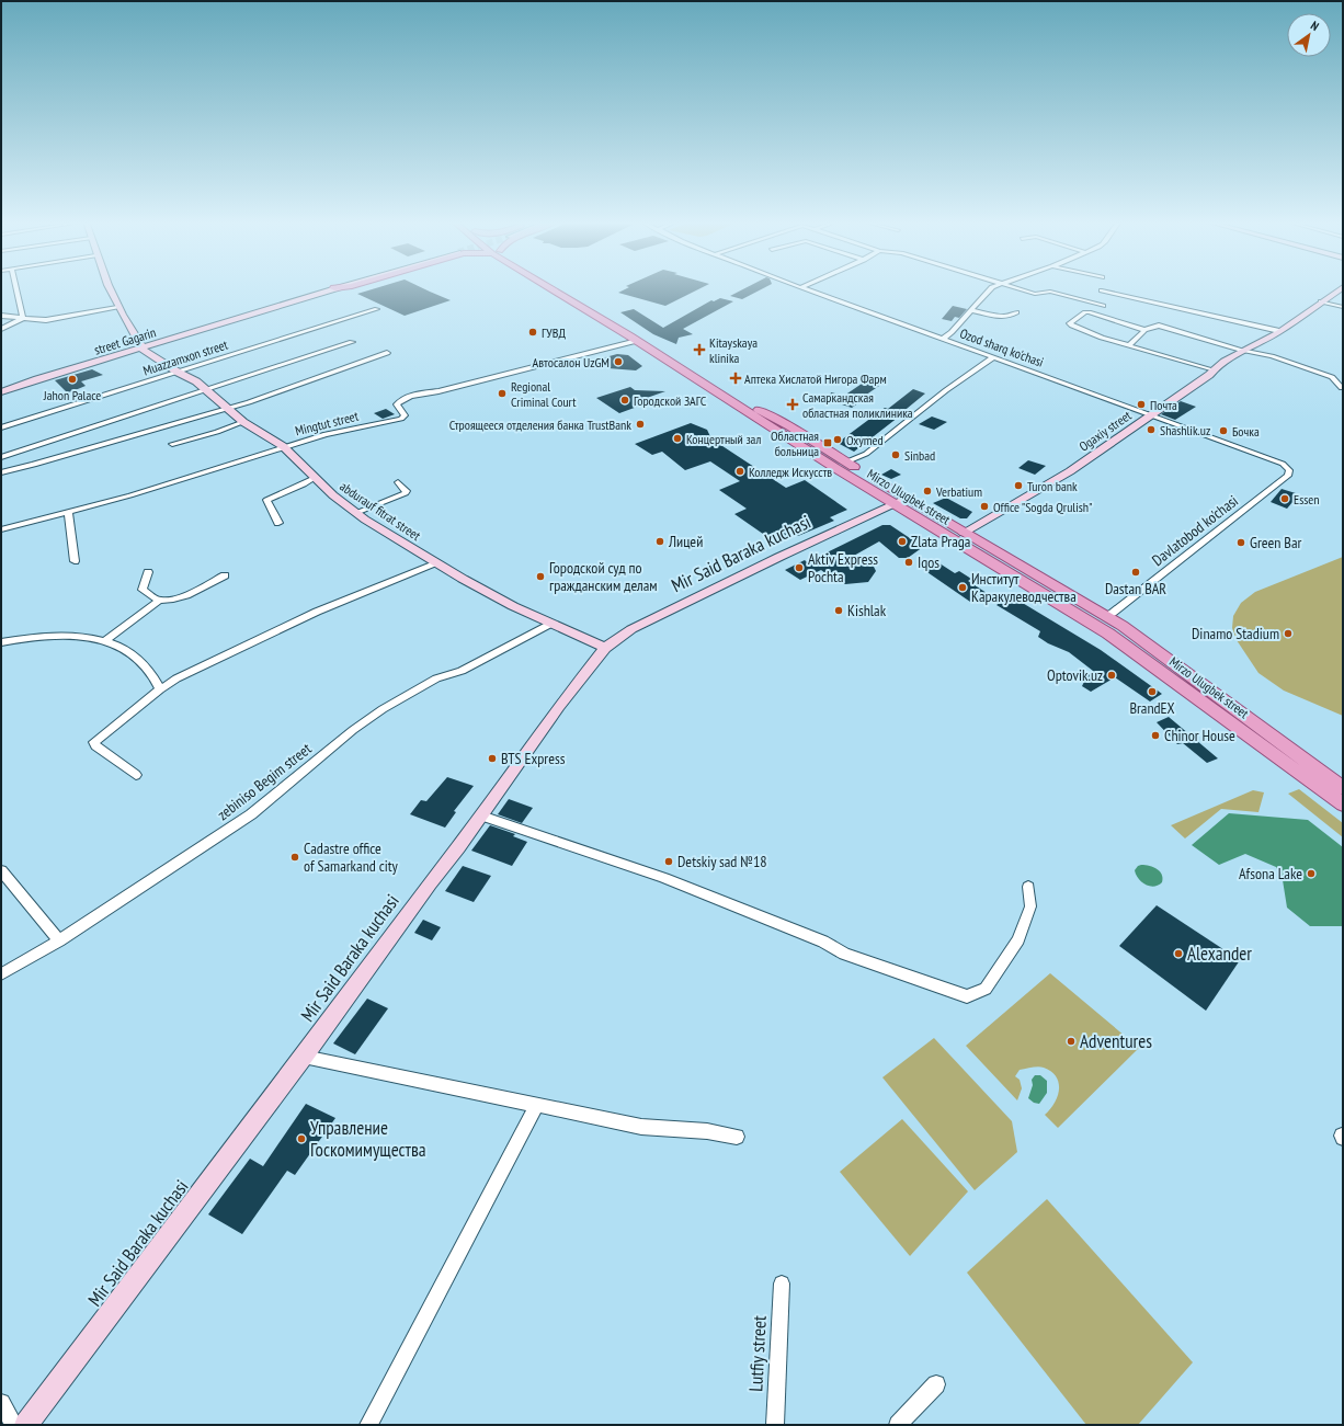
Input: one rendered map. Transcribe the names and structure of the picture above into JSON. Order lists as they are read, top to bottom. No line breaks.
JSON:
{"streets":{"main road":["Mirzo Ulugbek street"],"street":["street Gagarin","Ozod sharq ko'chasi","Muazzamxon street","Mingtut street","Ogaxiy street","abdurauf fitrat street","Davlatobod ko'chasi","Mir Said Baraka kuchasi","zebiniso Begim street","Lutfiy street"]},"crossings":[["street Gagarin","abdurauf fitrat street"],["Ozod sharq ko'chasi","Ogaxiy street"],["Ozod sharq ko'chasi","Davlatobod ko'chasi"],["Muazzamxon street","abdurauf fitrat street"],["Mingtut street","Mirzo Ulugbek street"],["Mingtut street","abdurauf fitrat street"],["Ogaxiy street","Mirzo Ulugbek street"],["Mirzo Ulugbek street","Davlatobod ko'chasi"],["Mirzo Ulugbek street","Mir Said Baraka kuchasi"],["abdurauf fitrat street","Mir Said Baraka kuchasi"],["abdurauf fitrat street","zebiniso Begim street"]],"places":{"other":["ГУВД","Автосалон UzGM","Jahon Palace","Regional Criminal Court","Городской ЗАГС","Почта","Строящееся отделения банка TrustBank","Shashlik.uz","Бочка","Концертный зал","Oxymed","Sinbad","Колледж Искусств","Turon bank","Verbatium","Essen","Office \"Sogda Qrulish\"","Лицей","Zlata Praga","Green Bar","Iqos","Aktiv Express Pochta","Dastan BAR","Городской суд по гражданским делам","Институт Каракулеводчества","Kishlak","Dinamo Stadium","Optovik.uz","BrandEX","Chinor House","BTS Express","Cadastre office of Samarkand city","Detskiy sad №18","Afsona Lake","Alexander","Adventures","Управление Госкомимущества"],"health":["Kitayskaya klinika","Аптека Хислатой Нигора Фарм","Самаркандская областная поликлиника"],"transit":["Областная больница"]},"north":"top right"}
